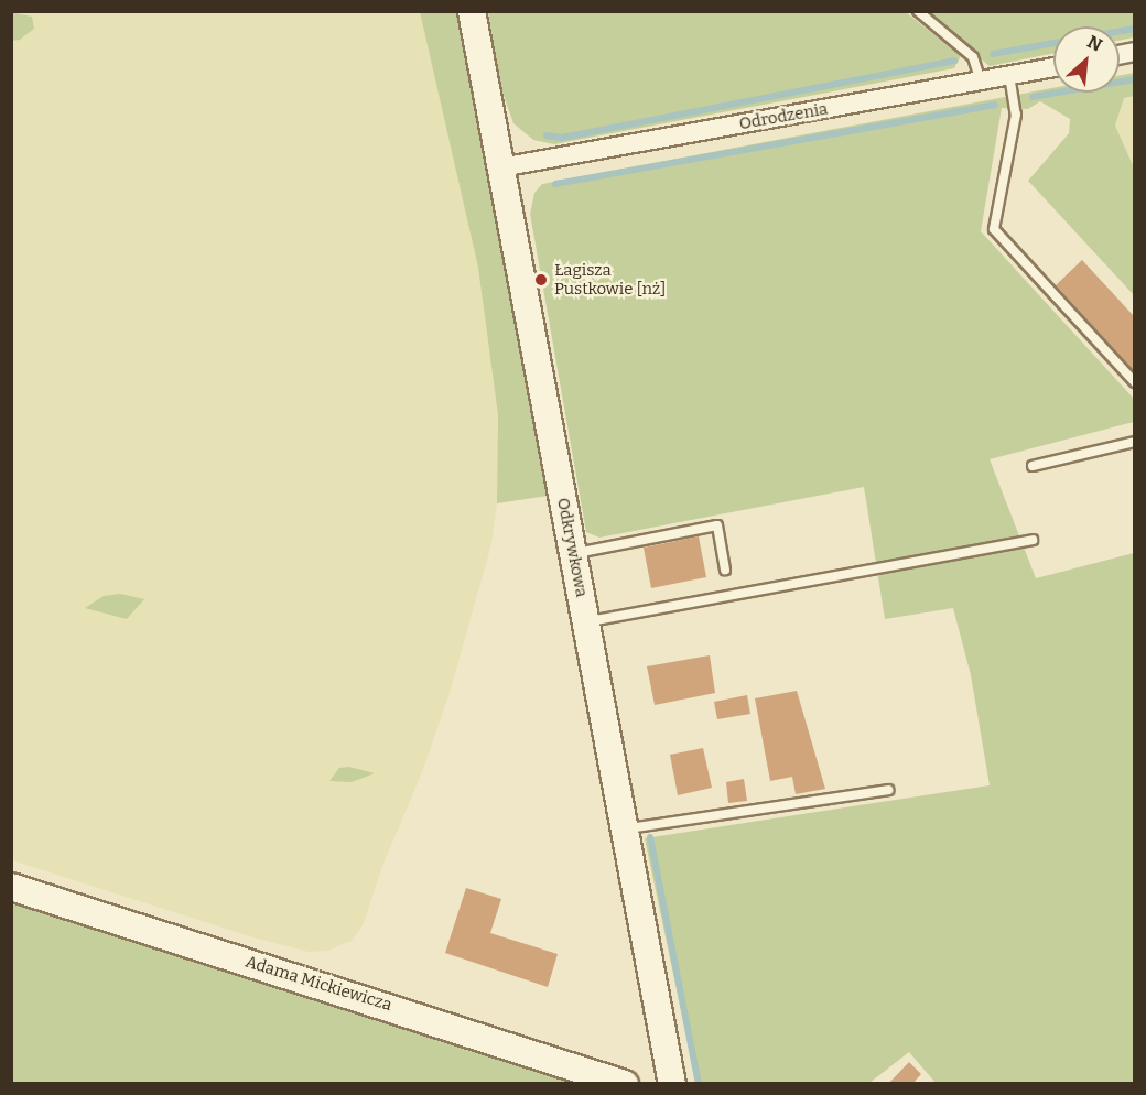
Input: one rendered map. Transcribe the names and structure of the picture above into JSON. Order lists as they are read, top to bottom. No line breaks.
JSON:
{"streets":{"street":["Odrodzenia","Odkrywkowa","Adama Mickiewicza"]},"crossings":[["Odrodzenia","Odkrywkowa"]],"places":["Łagisza Pustkowie [nż]"],"north":"top right"}
